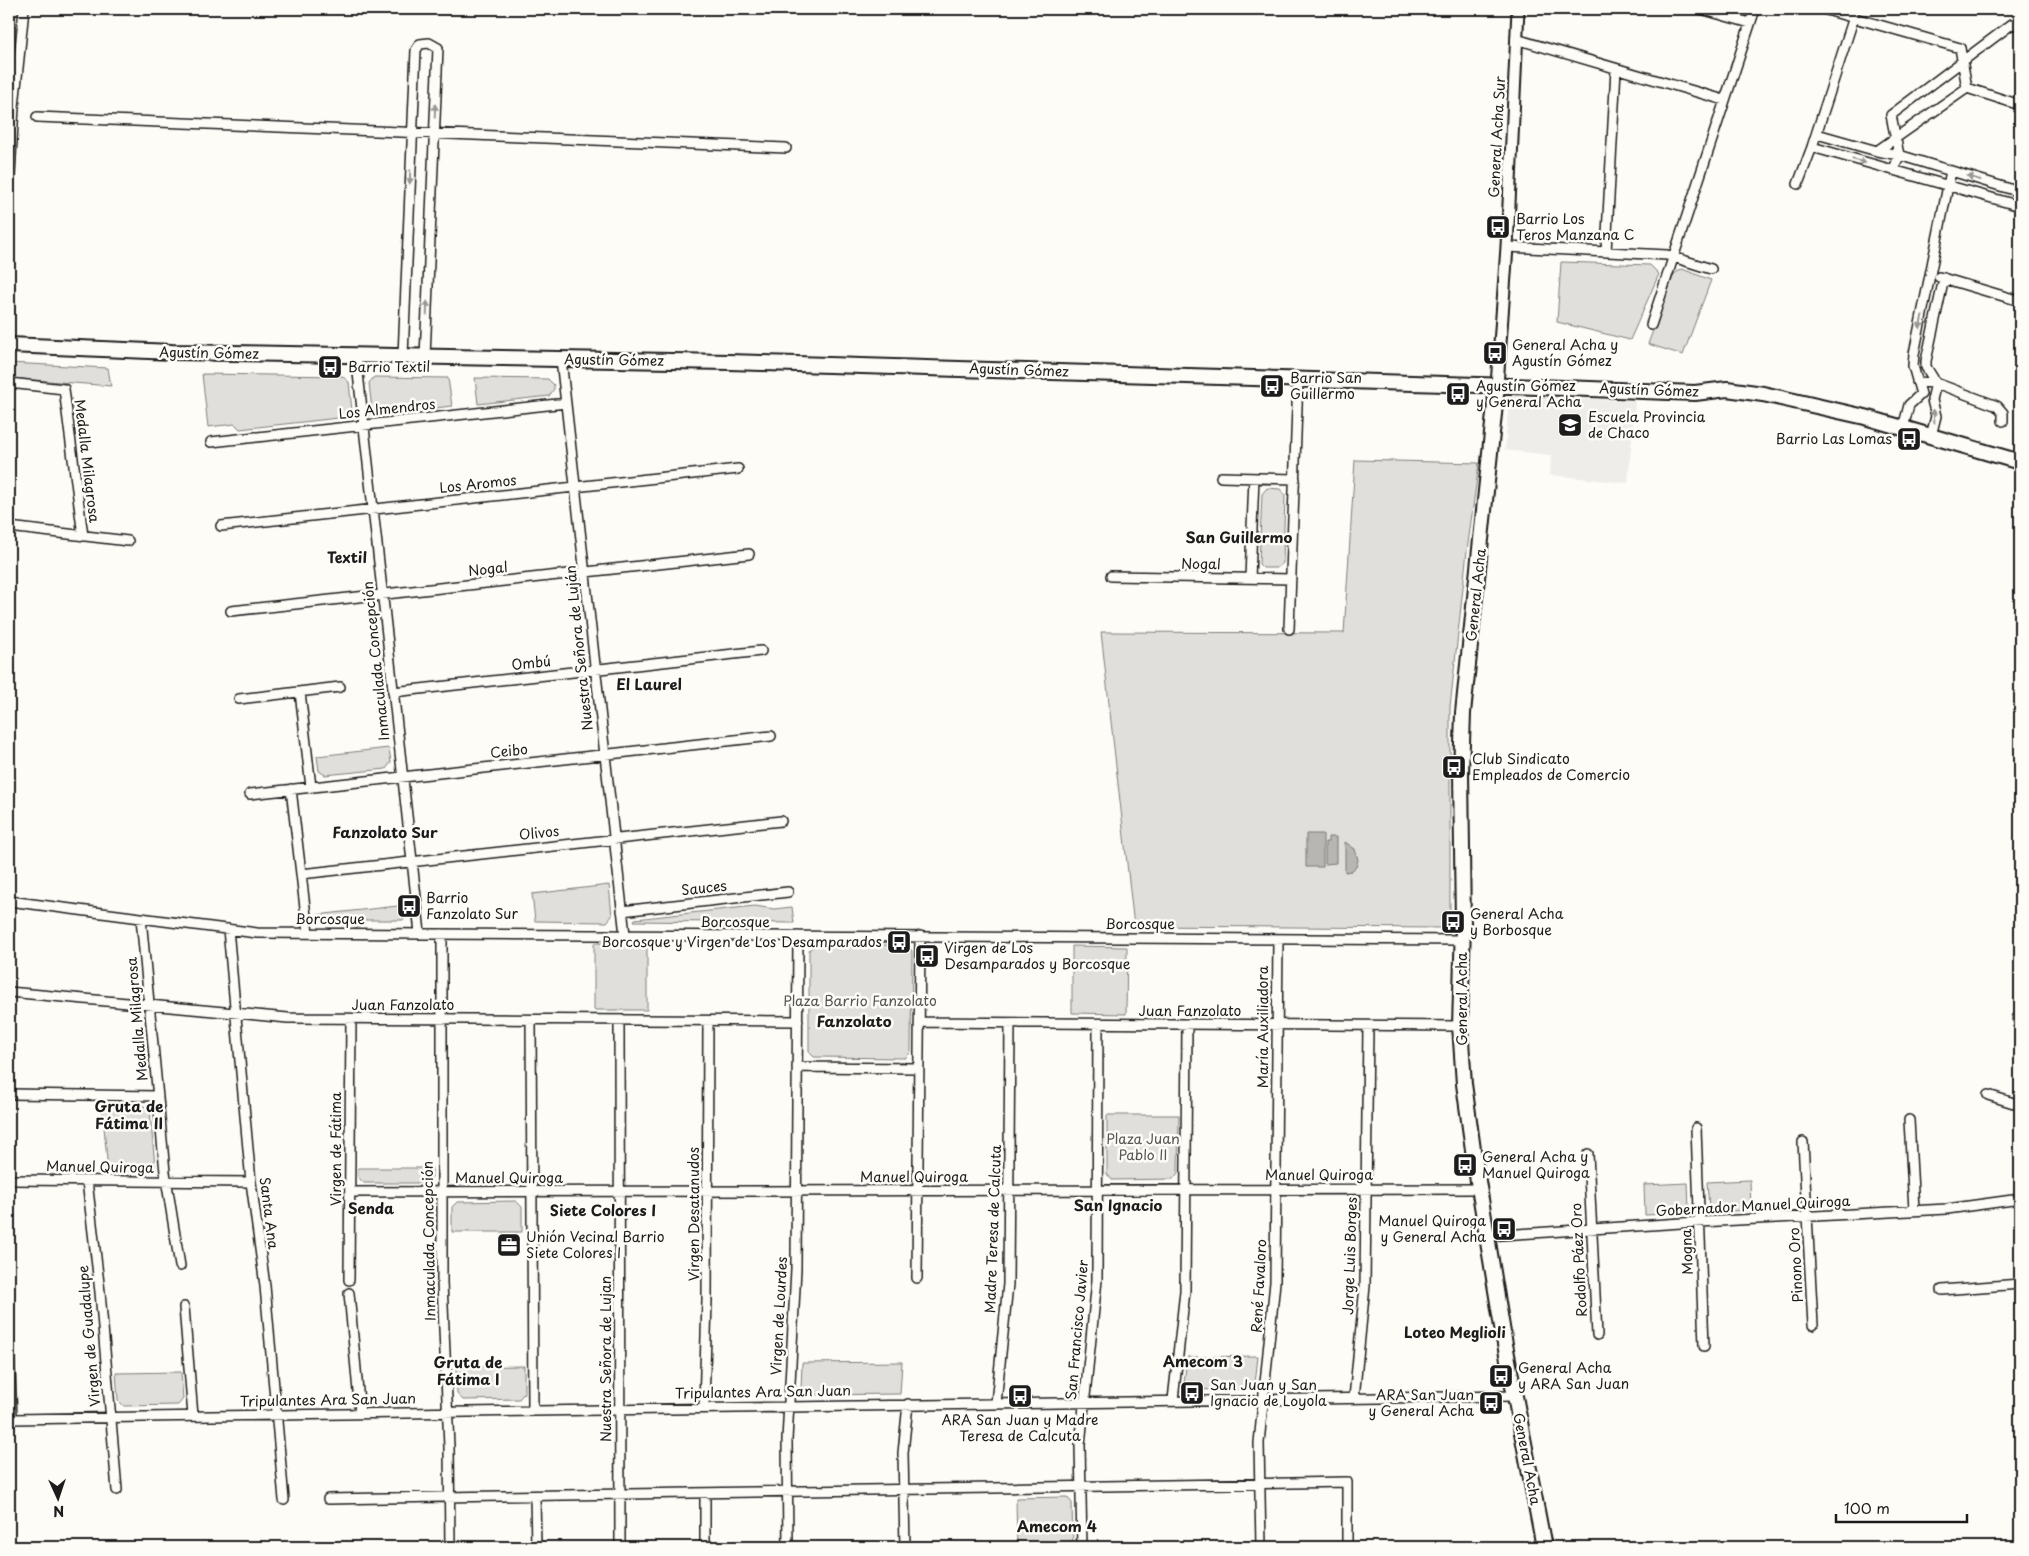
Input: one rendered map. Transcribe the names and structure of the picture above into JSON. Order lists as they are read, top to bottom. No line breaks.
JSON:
{"streets":{"main road":["Agustín Gómez","General Acha"],"street":["General Acha Sur","Los Almendros","Medalla Milagrosa","Los Aromos","Nogal","Nuestra Señora de Luján","Inmaculada Concepción","Ombú","Ceibo","Olivos","Sauces","Borcosque","Juan Fanzolato","María Auxiliadora","Virgen de Fátima","Manuel Quiroga","Gobernador Manuel Quiroga","Santa Ana","Virgen Desatanudos","Madre Teresa de Calcuta","Mogna","Jorge Luis Borges","Rodolfo Páez Oro","Pinono Oro","René Favaloro","Virgen de Lourdes","San Francisco Javier","Virgen de Guadalupe","Nuestra Señora de Lujan","Tripulantes Ara San Juan"]},"crossings":[["General Acha Sur","Agustín Gómez"],["General Acha Sur","General Acha"],["Agustín Gómez","General Acha"],["Agustín Gómez","Nuestra Señora de Luján"],["Agustín Gómez","Inmaculada Concepción"],["Los Almendros","Nuestra Señora de Luján"],["Los Almendros","Inmaculada Concepción"],["Medalla Milagrosa","Borcosque"],["Medalla Milagrosa","Juan Fanzolato"],["Medalla Milagrosa","Manuel Quiroga"],["Los Aromos","Nuestra Señora de Luján"],["Los Aromos","Inmaculada Concepción"],["Nogal","Nuestra Señora de Luján"],["Nogal","Inmaculada Concepción"],["General Acha","Borcosque"],["General Acha","Juan Fanzolato"],["General Acha","Manuel Quiroga"],["General Acha","Gobernador Manuel Quiroga"],["General Acha","Tripulantes Ara San Juan"],["Nuestra Señora de Luján","Ombú"],["Nuestra Señora de Luján","Ceibo"],["Nuestra Señora de Luján","Olivos"],["Nuestra Señora de Luján","Sauces"],["Nuestra Señora de Luján","Borcosque"],["Inmaculada Concepción","Ombú"],["Inmaculada Concepción","Ceibo"],["Inmaculada Concepción","Olivos"],["Inmaculada Concepción","Borcosque"],["Inmaculada Concepción","Juan Fanzolato"],["Inmaculada Concepción","Manuel Quiroga"],["Inmaculada Concepción","Tripulantes Ara San Juan"],["Borcosque","María Auxiliadora"],["Borcosque","Santa Ana"],["Borcosque","Virgen de Lourdes"],["Juan Fanzolato","María Auxiliadora"],["Juan Fanzolato","Virgen de Fátima"],["Juan Fanzolato","Santa Ana"],["Juan Fanzolato","Virgen Desatanudos"],["Juan Fanzolato","Madre Teresa de Calcuta"],["Juan Fanzolato","Jorge Luis Borges"],["Juan Fanzolato","Virgen de Lourdes"],["Juan Fanzolato","San Francisco Javier"],["Juan Fanzolato","Nuestra Señora de Lujan"],["María Auxiliadora","René Favaloro"],["Virgen de Fátima","Manuel Quiroga"],["Manuel Quiroga","Santa Ana"],["Manuel Quiroga","Virgen Desatanudos"],["Manuel Quiroga","Madre Teresa de Calcuta"],["Manuel Quiroga","Jorge Luis Borges"],["Manuel Quiroga","René Favaloro"],["Manuel Quiroga","Virgen de Lourdes"],["Manuel Quiroga","San Francisco Javier"],["Manuel Quiroga","Virgen de Guadalupe"],["Manuel Quiroga","Nuestra Señora de Lujan"],["Gobernador Manuel Quiroga","Mogna"],["Gobernador Manuel Quiroga","Rodolfo Páez Oro"],["Gobernador Manuel Quiroga","Pinono Oro"],["Santa Ana","Tripulantes Ara San Juan"],["Virgen Desatanudos","Tripulantes Ara San Juan"],["Madre Teresa de Calcuta","Tripulantes Ara San Juan"],["Jorge Luis Borges","Tripulantes Ara San Juan"],["René Favaloro","Tripulantes Ara San Juan"],["Virgen de Lourdes","Tripulantes Ara San Juan"],["San Francisco Javier","Tripulantes Ara San Juan"],["Virgen de Guadalupe","Tripulantes Ara San Juan"],["Nuestra Señora de Lujan","Tripulantes Ara San Juan"]],"districts":["San Guillermo","Textil","El Laurel","Fanzolato Sur","Fanzolato","Gruta de Fátima II","San Ignacio","Senda","Siete Colores I","Loteo Meglioli","Amecom 3","Gruta de Fátima I","Amecom 4"],"parks":["Plaza Barrio Fanzolato","Plaza Juan Pablo II"],"places":{"bus stop":["Barrio Los Teros Manzana C","General Acha y Agustín Gómez","Barrio Textil","Barrio San Guillermo","Agustín Gómez y General Acha","Barrio Las Lomas","Club Sindicato Empleados de Comercio","Barrio Fanzolato Sur","General Acha y Borbosque","Borcosque y Virgen de Los Desamparados","Virgen de Los Desamparados y Borcosque","General Acha y Manuel Quiroga","Manuel Quiroga y General Acha","General Acha y ARA San Juan","San Juan y San Ignacio de Loyola","ARA San Juan y Madre Teresa de Calcuta","ARA San Juan y General Acha"],"school or university":["Escuela Provincia de Chaco"],"office":["Unión Vecinal Barrio Siete Colores I"]},"scale_bar":"100 m","north":"bottom"}
